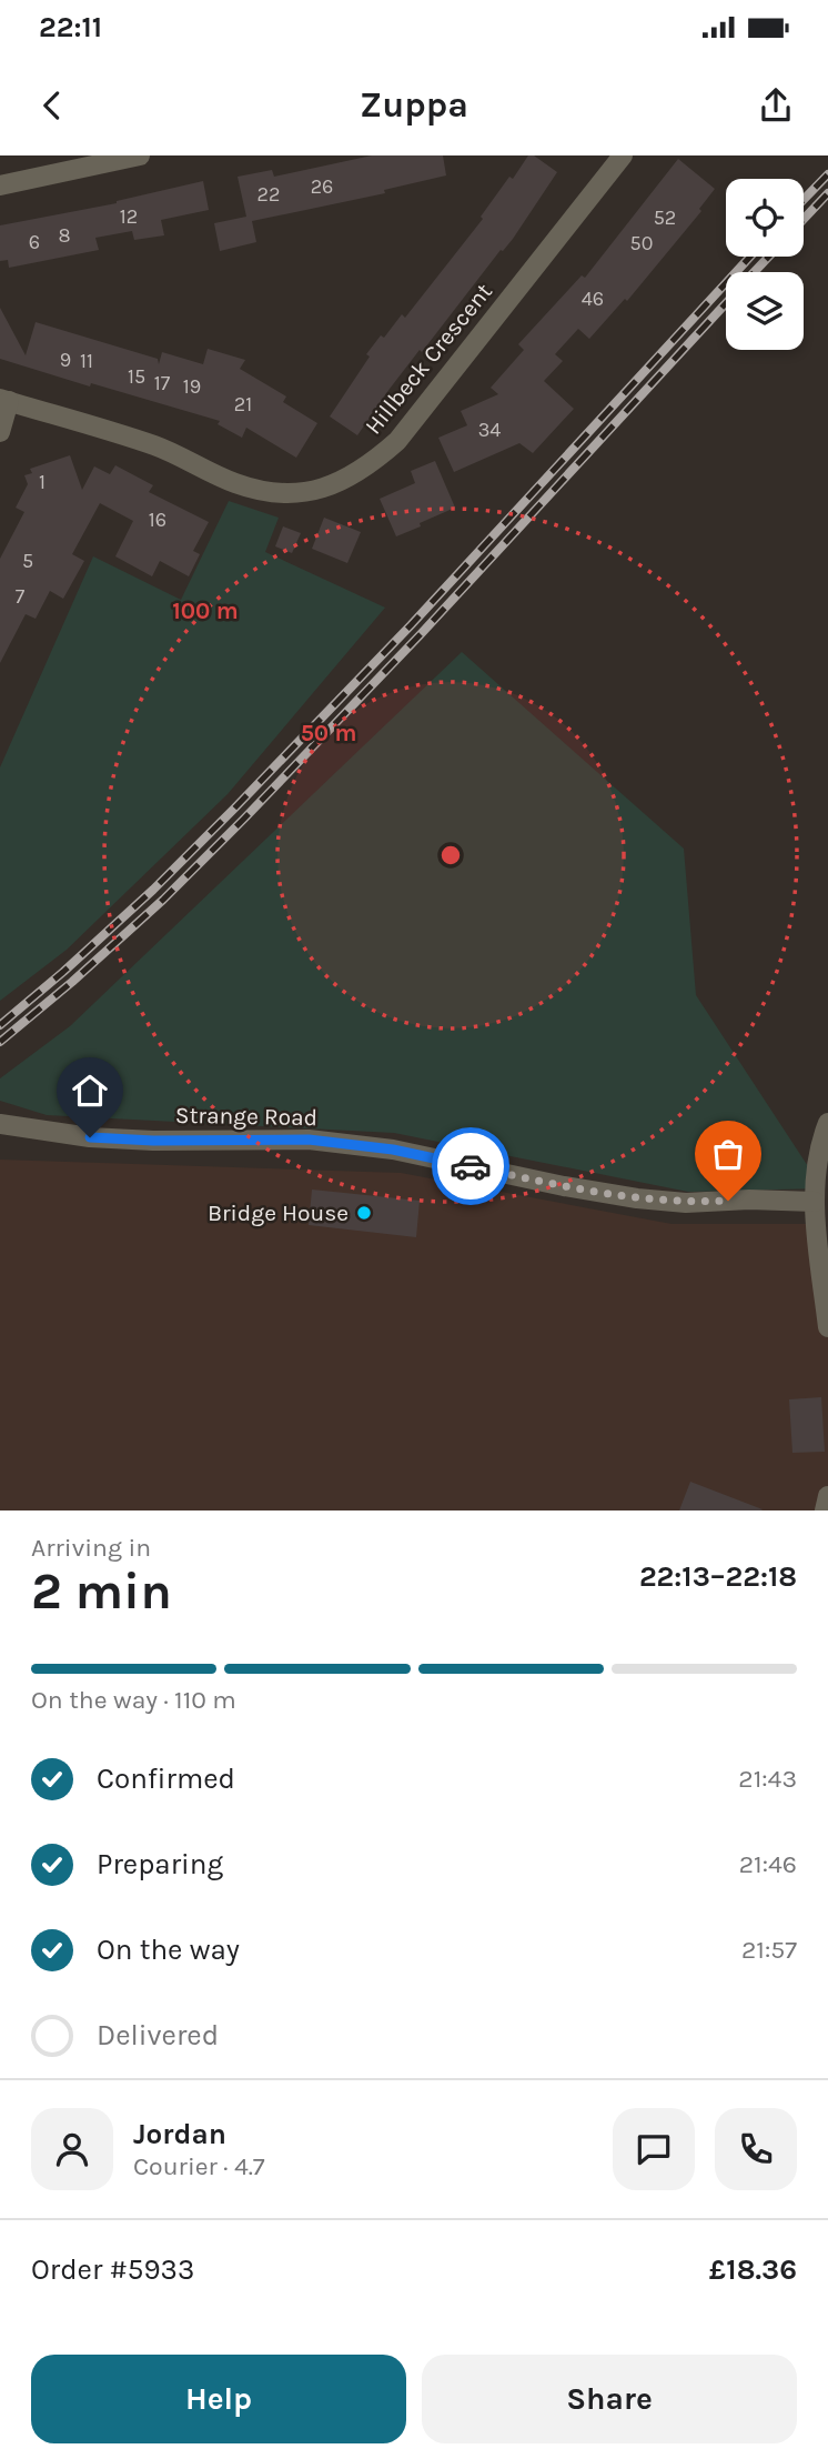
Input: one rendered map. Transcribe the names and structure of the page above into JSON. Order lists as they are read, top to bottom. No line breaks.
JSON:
{"streets":{"street":["Hillbeck Crescent","Strange Road"]},"places":["Bridge House"],"house_numbers":["26","22","12","52","8","6","50","46","9","11","15","17","19","21","34","1","16","5","7"],"page":{"status":"22:11","header":"Zuppa","heading":["2 min","Arriving in","22:13–22:18"],"panel":["Jordan","Courier · 4.7","Order #5933","£18.36"],"bar":"On the way · 110 m","list":[["Confirmed","21:43"],["Preparing","21:46"],["On the way","21:57"],"Delivered"],"buttons":["Help","Share"]},"rings":["100 m","50 m"]}
